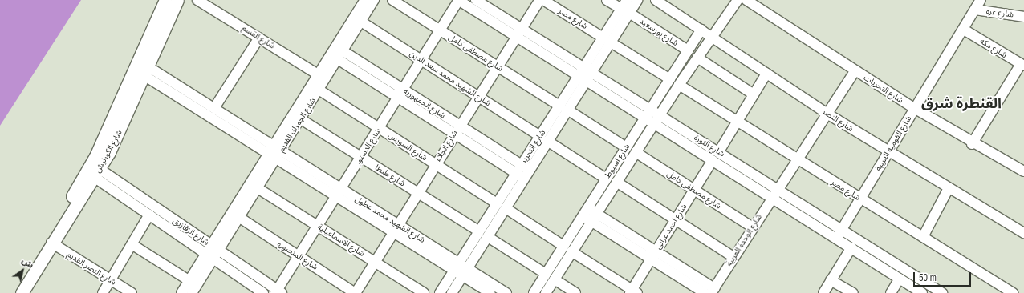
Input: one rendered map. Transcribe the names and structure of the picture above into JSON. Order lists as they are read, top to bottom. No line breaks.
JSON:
{"streets":{"main road":["شارع الكورنيش"],"street":["شارع غزه","شارع مصر","شارع بورسعيد","شارع القسم","شارع مكه","شارع مصطفى كامل","شارع الشهيد محمد سعد الدين","شارع التحريات","شارع الجمهوريه","شارع النصر","شارع الجمرك القديم","شارع القوميه العربية","شارع الجلاء","شارع الثورة","شارع الدستور","شارع السويس","شارع التحرير","شارع اسيوط","شارع طنطا","شارع الشهيد محمد عطول","شارع احمد عرابى","شارع الزقازيق","شارع الاسماعيلية","شارع الوحدة العربية","شارع المنصوره","شارع النصر القديم"]},"crossings":[["شارع غزه","شارع القوميه العربية"],["شارع مصر","شارع القوميه العربية"],["شارع مصر","شارع التحرير"],["شارع مصر","شارع اسيوط"],["شارع مصر","شارع الوحدة العربية"],["شارع بورسعيد","شارع التحرير"],["شارع بورسعيد","شارع اسيوط"],["شارع القسم","شارع الجمرك القديم"],["شارع مكه","شارع القوميه العربية"],["شارع مصطفى كامل","شارع الجلاء"],["شارع مصطفى كامل","شارع الدستور"],["شارع مصطفى كامل","شارع التحرير"],["شارع مصطفى كامل","شارع اسيوط"],["شارع مصطفى كامل","شارع احمد عرابى"],["شارع مصطفى كامل","شارع الوحدة العربية"],["شارع الشهيد محمد سعد الدين","شارع الجمرك القديم"],["شارع الشهيد محمد سعد الدين","شارع الجلاء"],["شارع الشهيد محمد سعد الدين","شارع الدستور"],["شارع الشهيد محمد سعد الدين","شارع التحرير"],["شارع الشهيد محمد سعد الدين","شارع اسيوط"],["شارع التحريات","شارع القوميه العربية"],["شارع التحريات","شارع الوحدة العربية"],["شارع الجمهوريه","شارع الجمرك القديم"],["شارع الجمهوريه","شارع الجلاء"],["شارع الجمهوريه","شارع الدستور"],["شارع الجمهوريه","شارع التحرير"],["شارع النصر","شارع القوميه العربية"],["شارع النصر","شارع اسيوط"],["شارع النصر","شارع الوحدة العربية"],["شارع الجمرك القديم","شارع السويس"],["شارع الجمرك القديم","شارع طنطا"],["شارع الجمرك القديم","شارع الشهيد محمد عطول"],["شارع الجمرك القديم","شارع الزقازيق"],["شارع الجمرك القديم","شارع الاسماعيلية"],["شارع الجمرك القديم","شارع المنصوره"],["شارع القوميه العربية","شارع الثورة"],["شارع الجلاء","شارع الثورة"],["شارع الجلاء","شارع السويس"],["شارع الجلاء","شارع طنطا"],["شارع الجلاء","شارع الشهيد محمد عطول"],["شارع الجلاء","شارع الاسماعيلية"],["شارع الجلاء","شارع المنصوره"],["شارع الثورة","شارع الدستور"],["شارع الثورة","شارع التحرير"],["شارع الثورة","شارع اسيوط"],["شارع الثورة","شارع احمد عرابى"],["شارع الثورة","شارع الوحدة العربية"],["شارع الدستور","شارع السويس"],["شارع الدستور","شارع طنطا"],["شارع الدستور","شارع الشهيد محمد عطول"],["شارع الدستور","شارع الزقازيق"],["شارع الدستور","شارع الاسماعيلية"],["شارع الدستور","شارع المنصوره"],["شارع السويس","شارع التحرير"],["شارع التحرير","شارع طنطا"],["شارع التحرير","شارع الشهيد محمد عطول"],["شارع الكورنيش","شارع الزقازيق"],["شارع الكورنيش","شارع النصر القديم"]],"districts":["القنطرة شرق"],"scale_bar":"50 m","north":"top right"}
